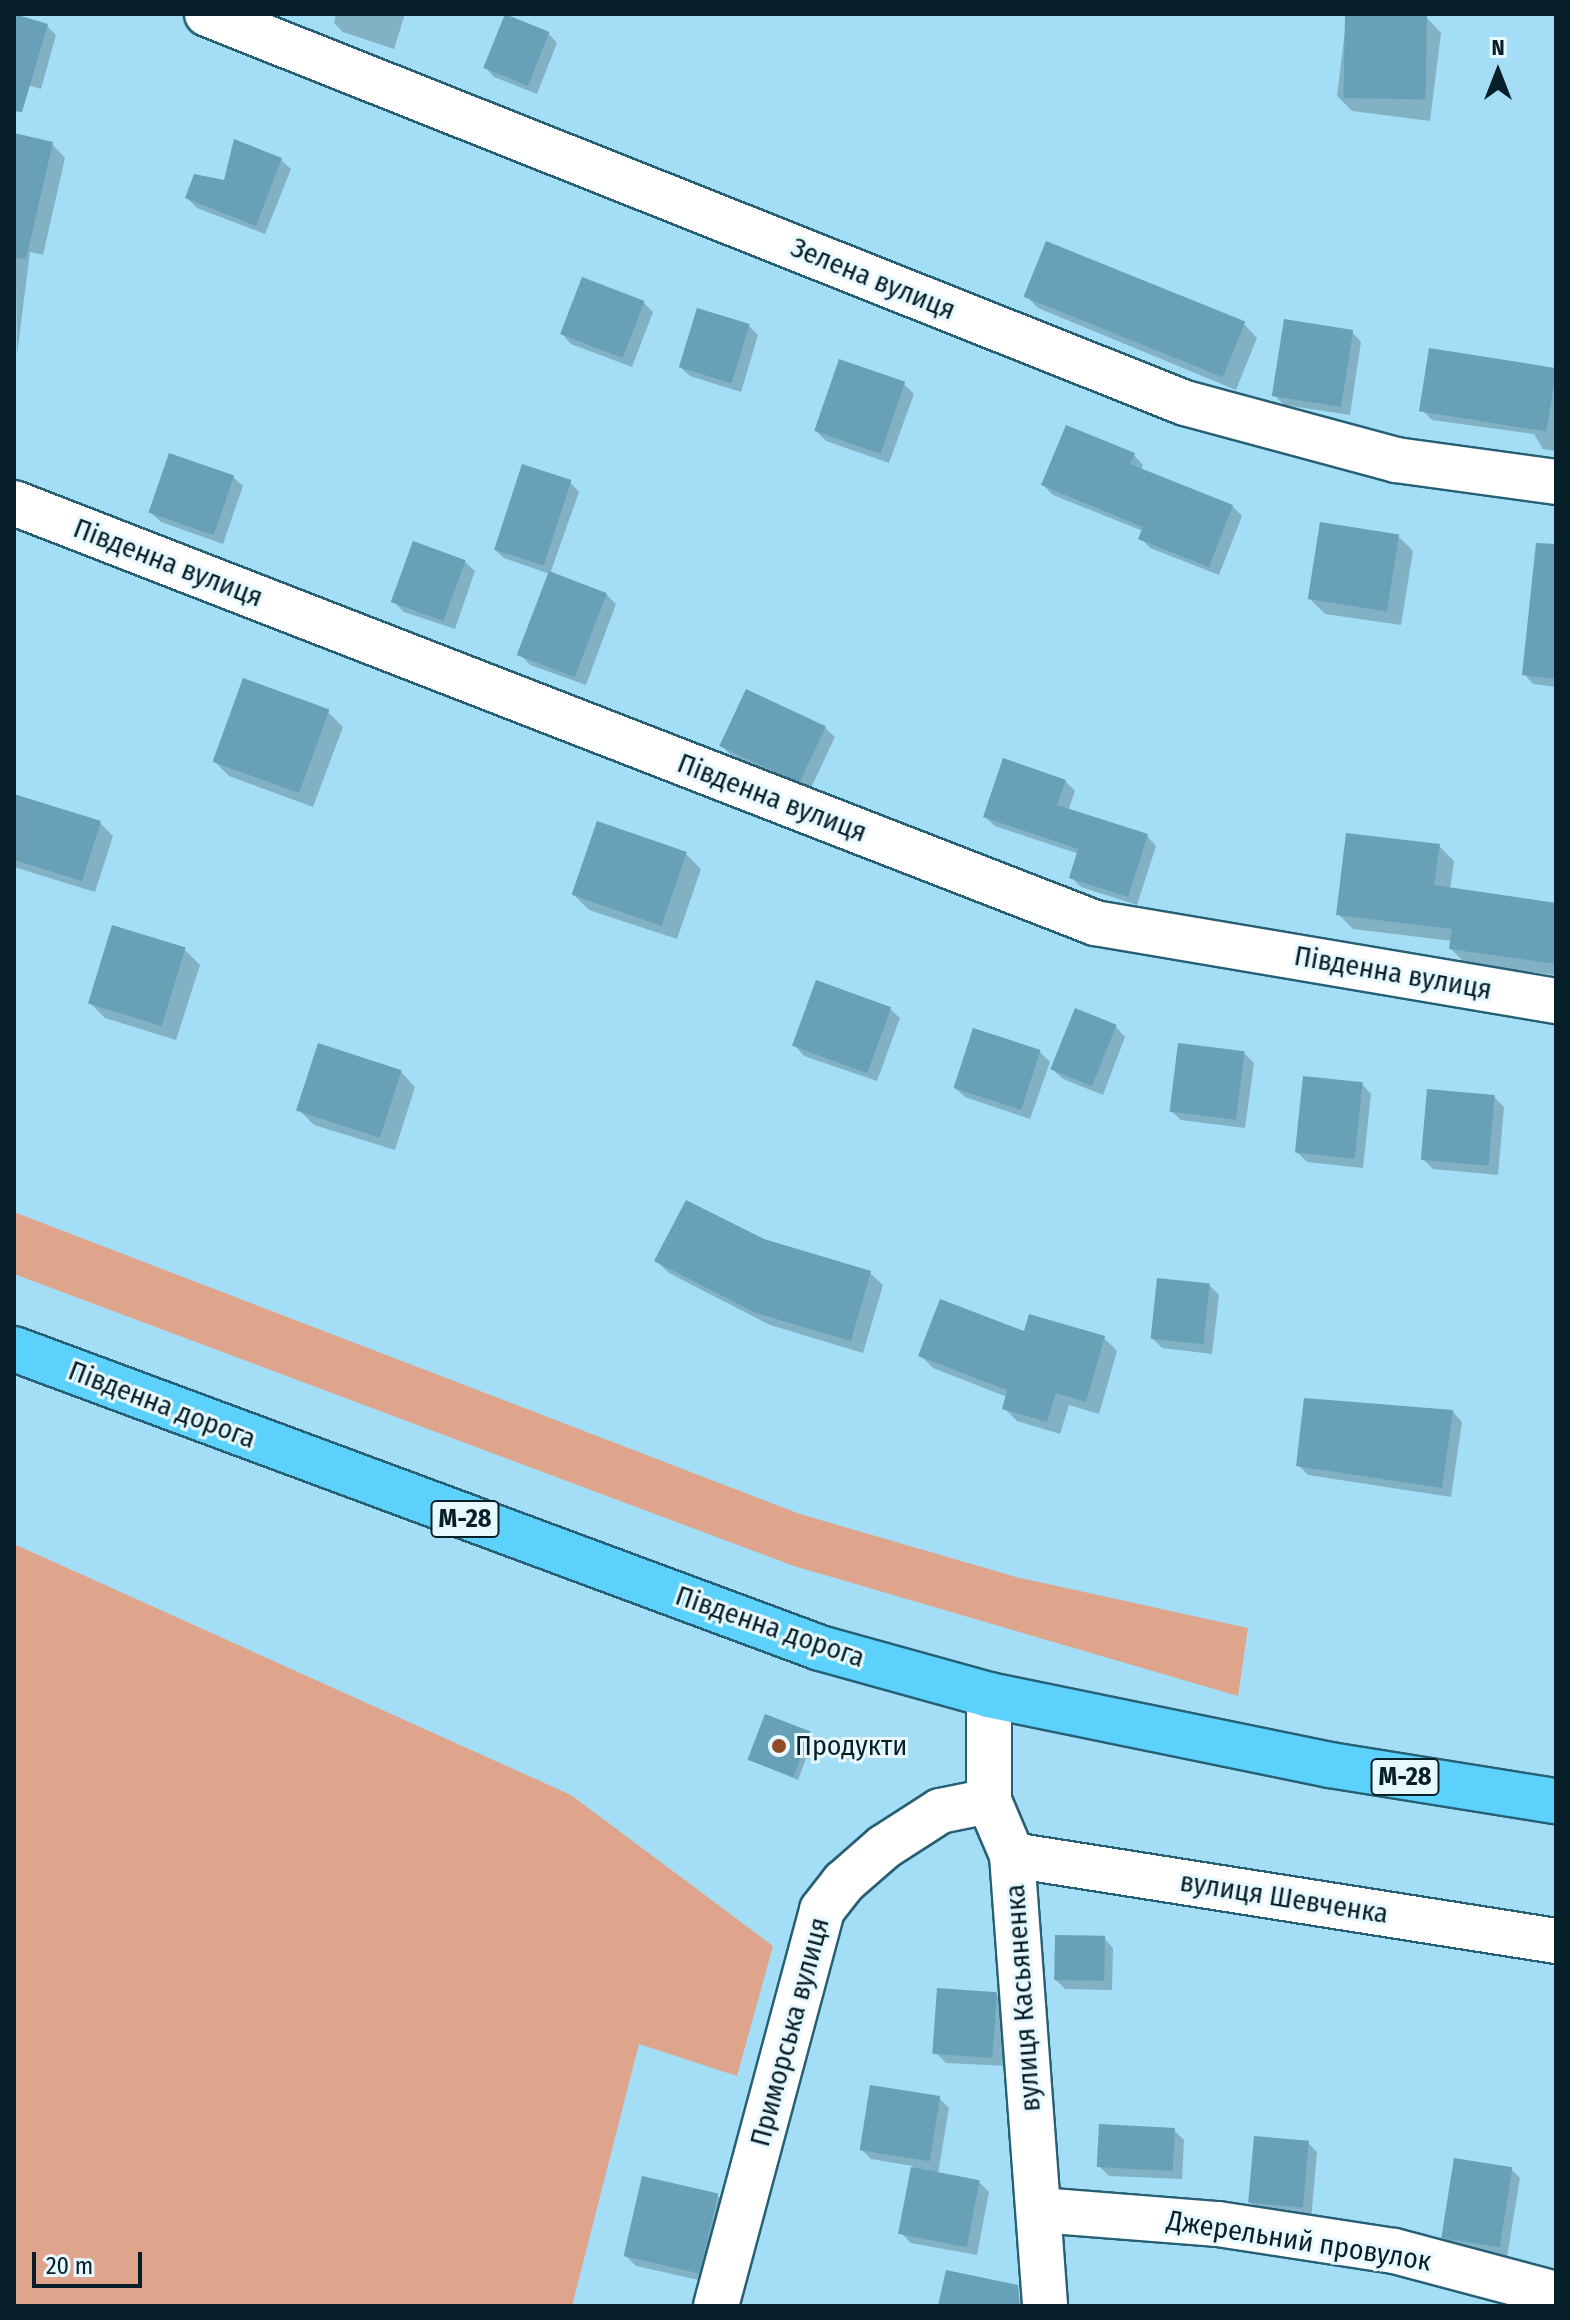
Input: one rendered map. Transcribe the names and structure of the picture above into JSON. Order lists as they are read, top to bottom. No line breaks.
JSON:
{"streets":{"highway":["Південна дорога","М-28"],"street":["Зелена вулиця","Південна вулиця","вулиця Шевченка","вулиця Касьяненка","Приморська вулиця","Джерельний провулок"]},"crossings":[["Південна дорога","вулиця Касьяненка"],["вулиця Шевченка","вулиця Касьяненка"],["вулиця Касьяненка","Приморська вулиця"],["вулиця Касьяненка","Джерельний провулок"]],"places":["Продукти"],"scale_bar":"20 m","north":"top"}
